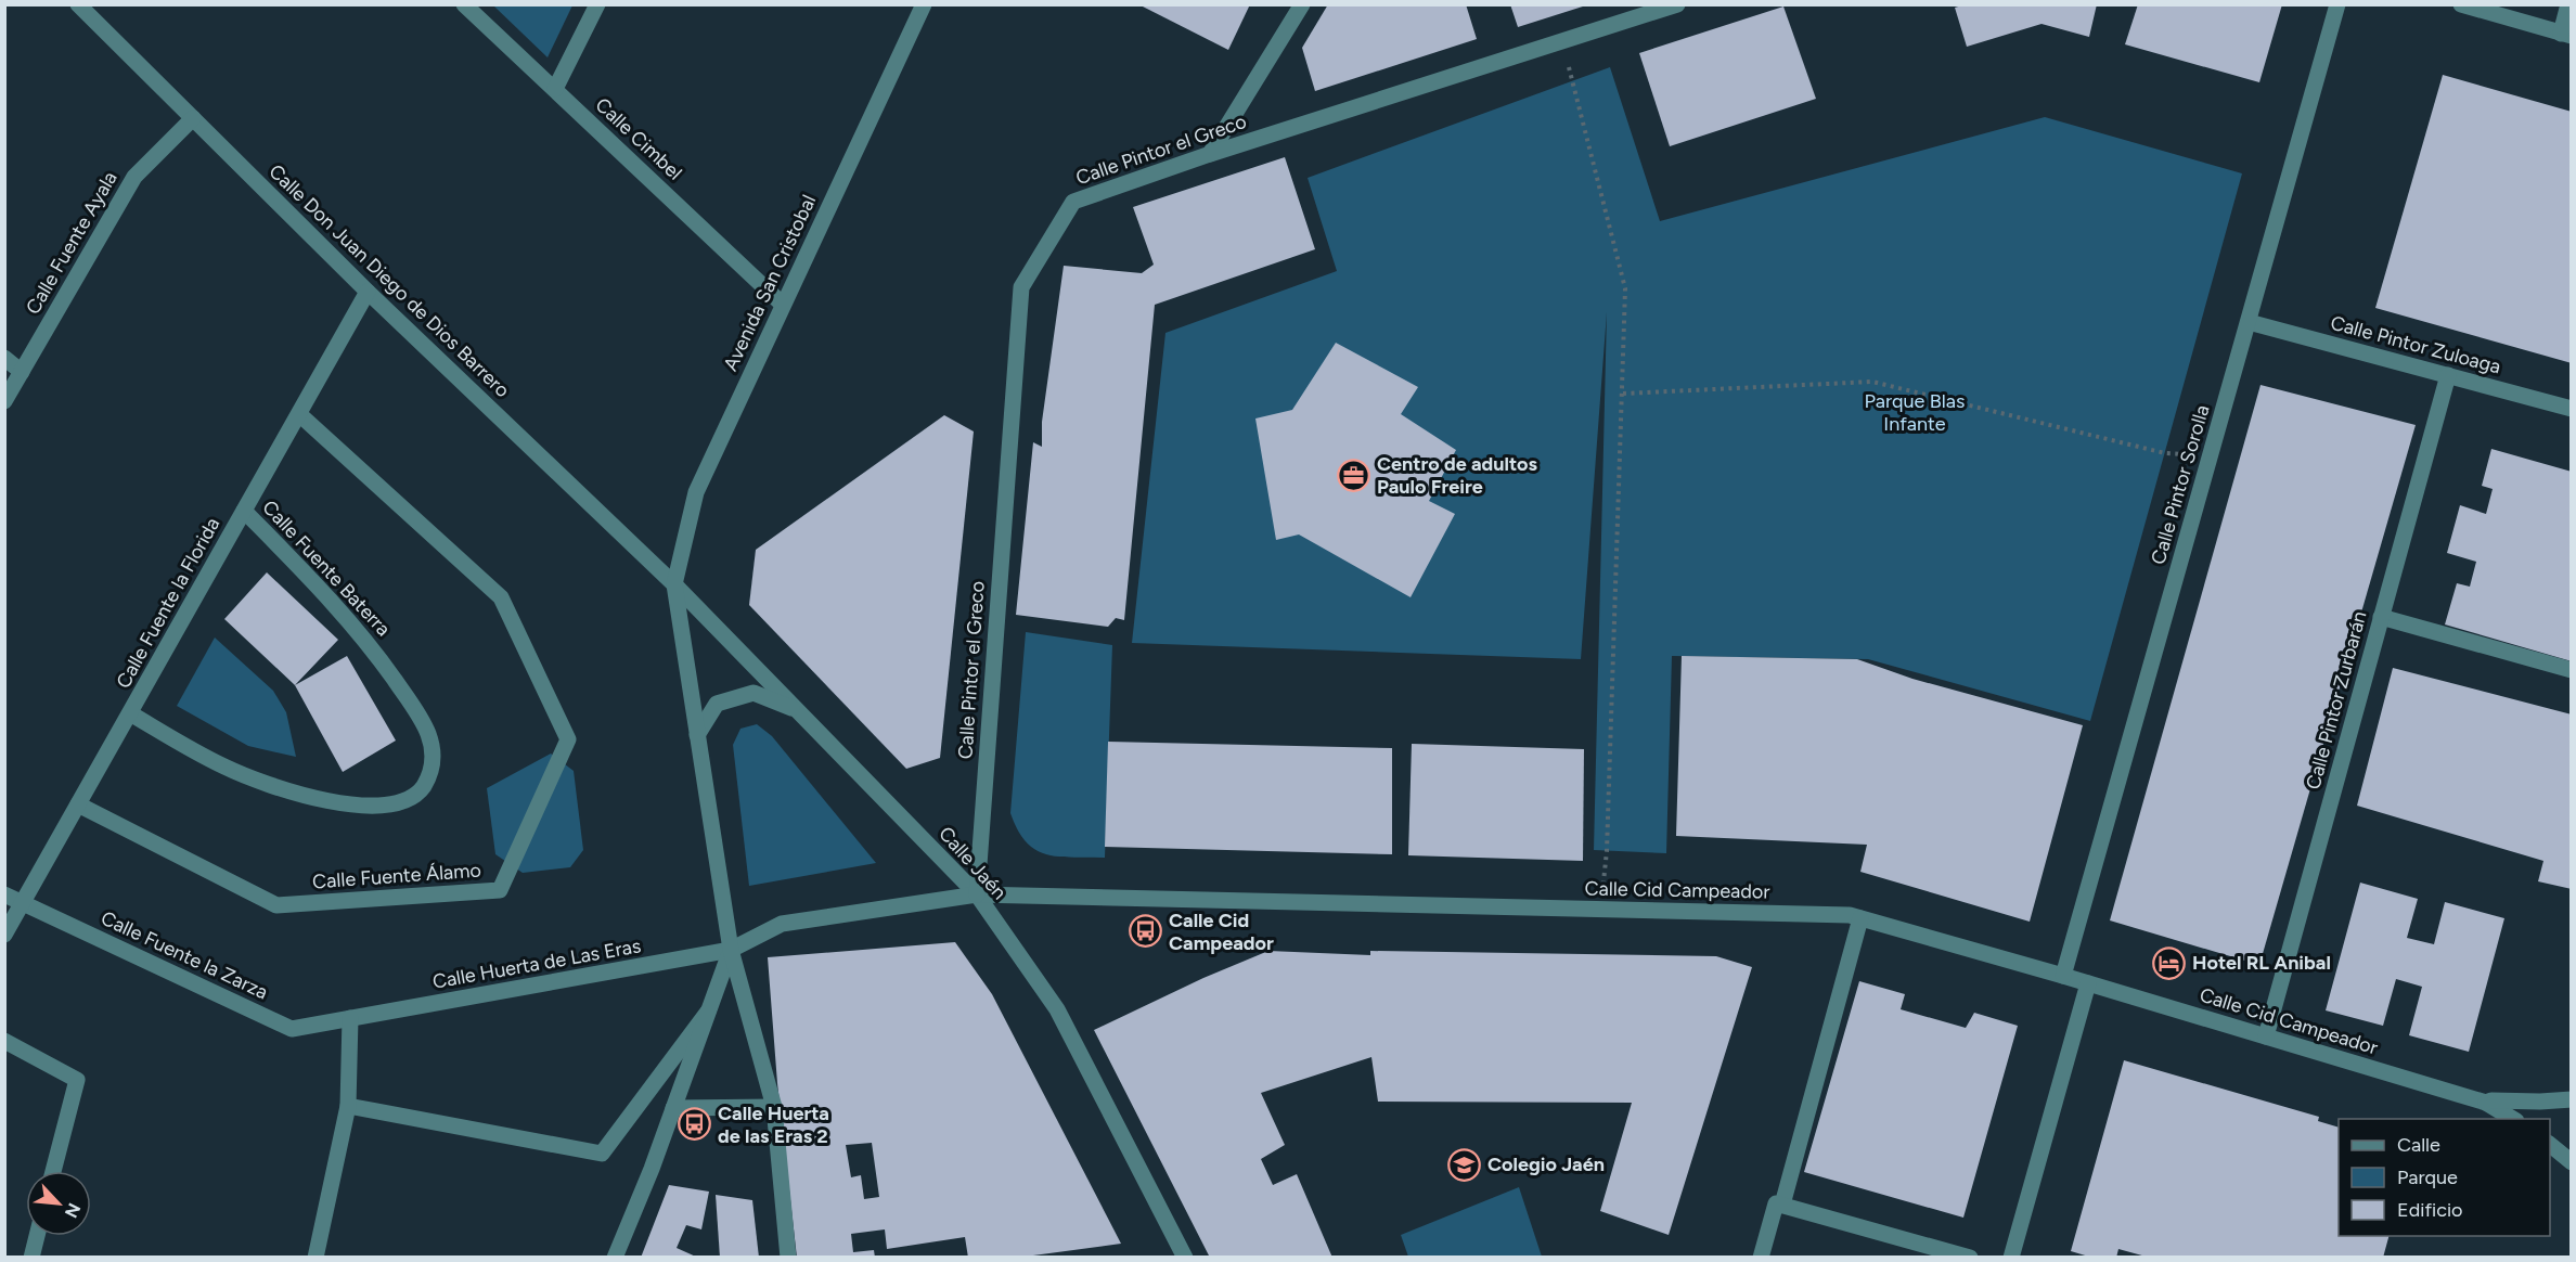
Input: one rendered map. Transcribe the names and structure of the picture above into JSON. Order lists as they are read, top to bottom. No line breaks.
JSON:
{"streets":{"street":["Calle Cimbel","Calle Pintor el Greco","Calle Fuente Ayala","Calle Don Juan Diego de Dios Barrero","Avenida San Cristobal","Calle Pintor Zuloaga","Calle Pintor Sorolla","Calle Fuente Baterra","Calle Fuente la Florida","Calle Pintor Zurbarán","Calle Jaén","Calle Fuente Álamo","Calle Cid Campeador","Calle Fuente la Zarza","Calle Huerta de Las Eras"]},"crossings":[["Calle Cimbel","Avenida San Cristobal"],["Calle Pintor el Greco","Calle Jaén"],["Calle Pintor el Greco","Calle Cid Campeador"],["Calle Fuente Ayala","Calle Don Juan Diego de Dios Barrero"],["Calle Don Juan Diego de Dios Barrero","Avenida San Cristobal"],["Calle Don Juan Diego de Dios Barrero","Calle Fuente la Florida"],["Calle Don Juan Diego de Dios Barrero","Calle Jaén"],["Avenida San Cristobal","Calle Jaén"],["Calle Pintor Zuloaga","Calle Pintor Sorolla"],["Calle Pintor Zuloaga","Calle Pintor Zurbarán"],["Calle Pintor Sorolla","Calle Cid Campeador"],["Calle Fuente Baterra","Calle Fuente la Florida"],["Calle Fuente la Florida","Calle Fuente Álamo"],["Calle Fuente la Florida","Calle Fuente la Zarza"],["Calle Pintor Zurbarán","Calle Cid Campeador"],["Calle Jaén","Calle Cid Campeador"],["Calle Cid Campeador","Calle Huerta de Las Eras"],["Calle Fuente la Zarza","Calle Huerta de Las Eras"]],"parks":["Parque Blas Infante"],"places":{"office":["Centro de adultos Paulo Freire"],"bus stop":["Calle Cid Campeador","Calle Huerta de las Eras 2"],"hotel":["Hotel RL Anibal"],"school or university":["Colegio Jaén"]},"legend":["Calle","Parque","Edificio"],"north":"bottom right"}
